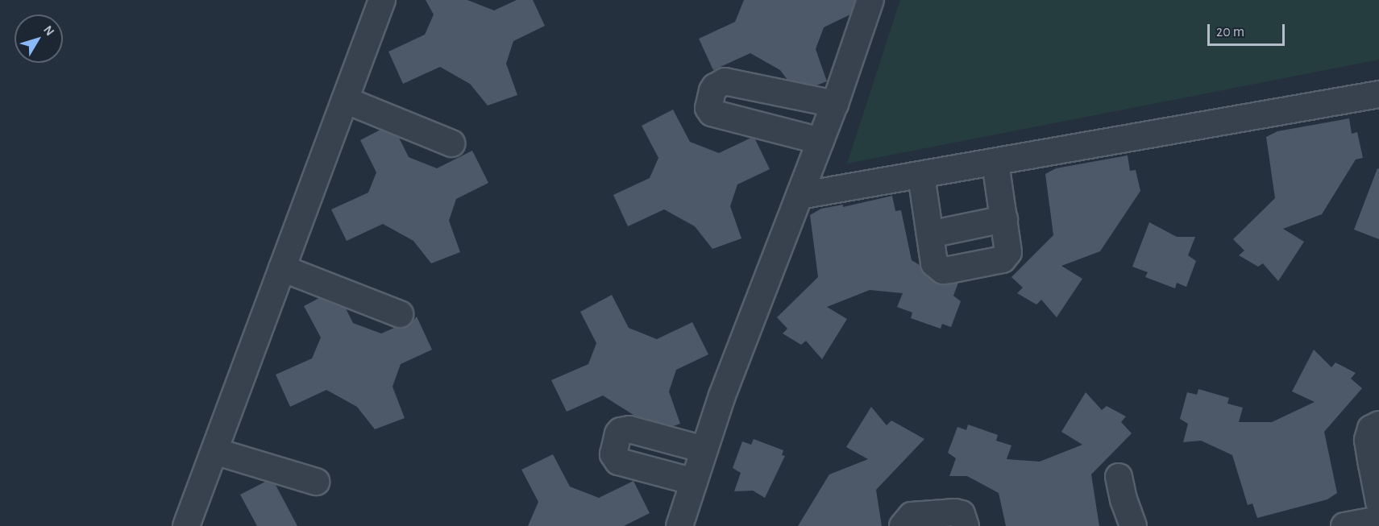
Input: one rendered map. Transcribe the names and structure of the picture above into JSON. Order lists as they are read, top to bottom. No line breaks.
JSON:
{"scale_bar":"20 m","north":"top right"}
